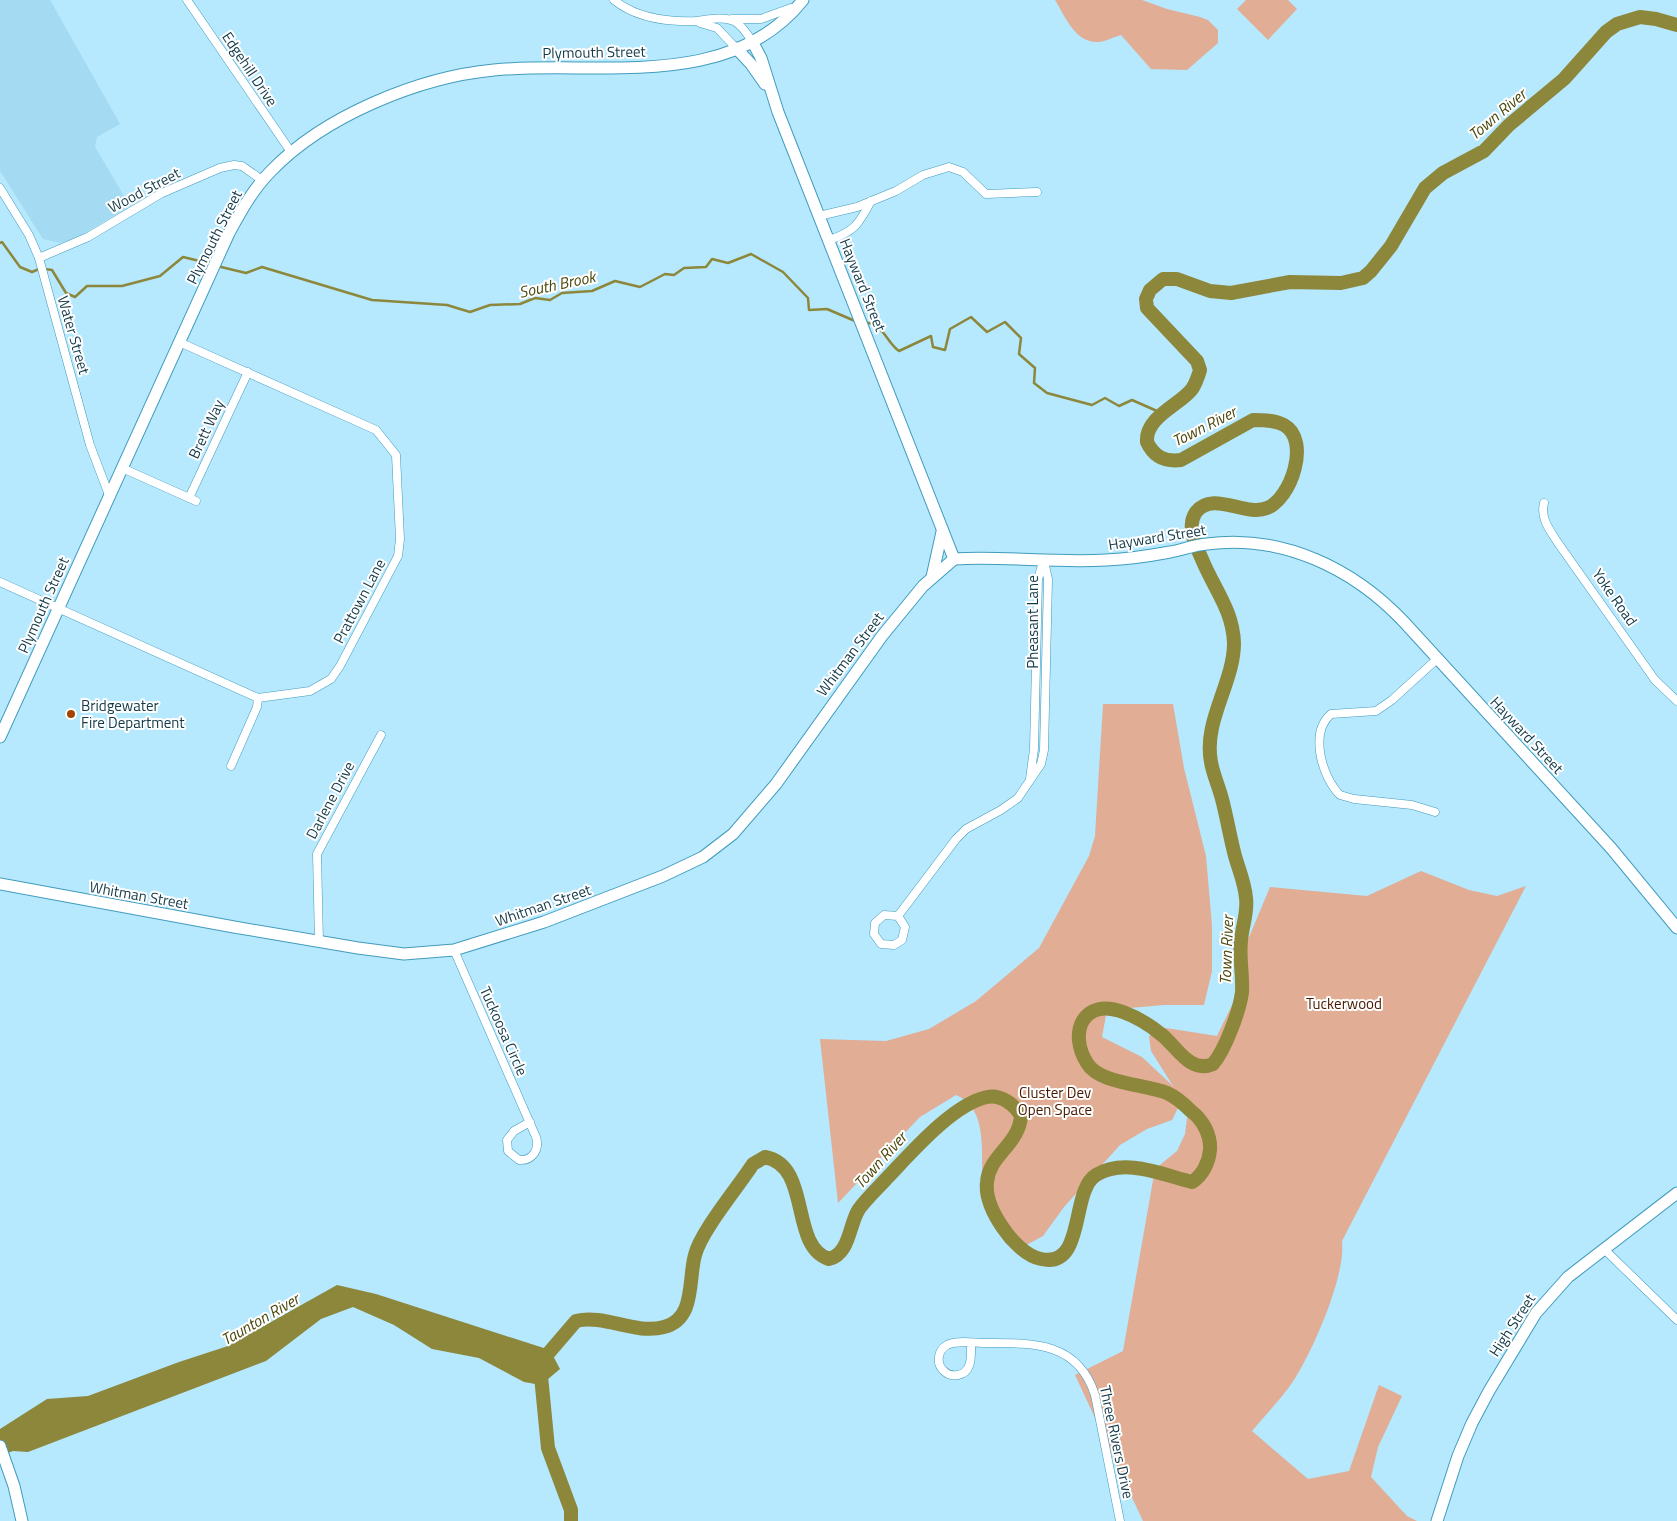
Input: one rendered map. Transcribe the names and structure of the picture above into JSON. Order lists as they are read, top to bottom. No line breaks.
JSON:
{"streets":{"street":["Plymouth Street","Edgehill Drive","Wood Street","Hayward Street","Water Street","Brett Way","Yoke Road","Prattown Lane","Pheasant Lane","Whitman Street","Darlene Drive","Tuckoosa Circle","High Street","Three Rivers Drive"]},"crossings":[["Plymouth Street","Edgehill Drive"],["Plymouth Street","Wood Street"],["Plymouth Street","Hayward Street"],["Plymouth Street","Water Street"],["Plymouth Street","Brett Way"],["Plymouth Street","Prattown Lane"],["Wood Street","Water Street"],["Hayward Street","Pheasant Lane"],["Hayward Street","Whitman Street"],["Brett Way","Prattown Lane"],["Whitman Street","Darlene Drive"],["Whitman Street","Tuckoosa Circle"]],"water":["Town River","South Brook","Taunton River"],"parks":["Tuckerwood","Cluster Dev Open Space"],"places":["Bridgewater Fire Department"]}
